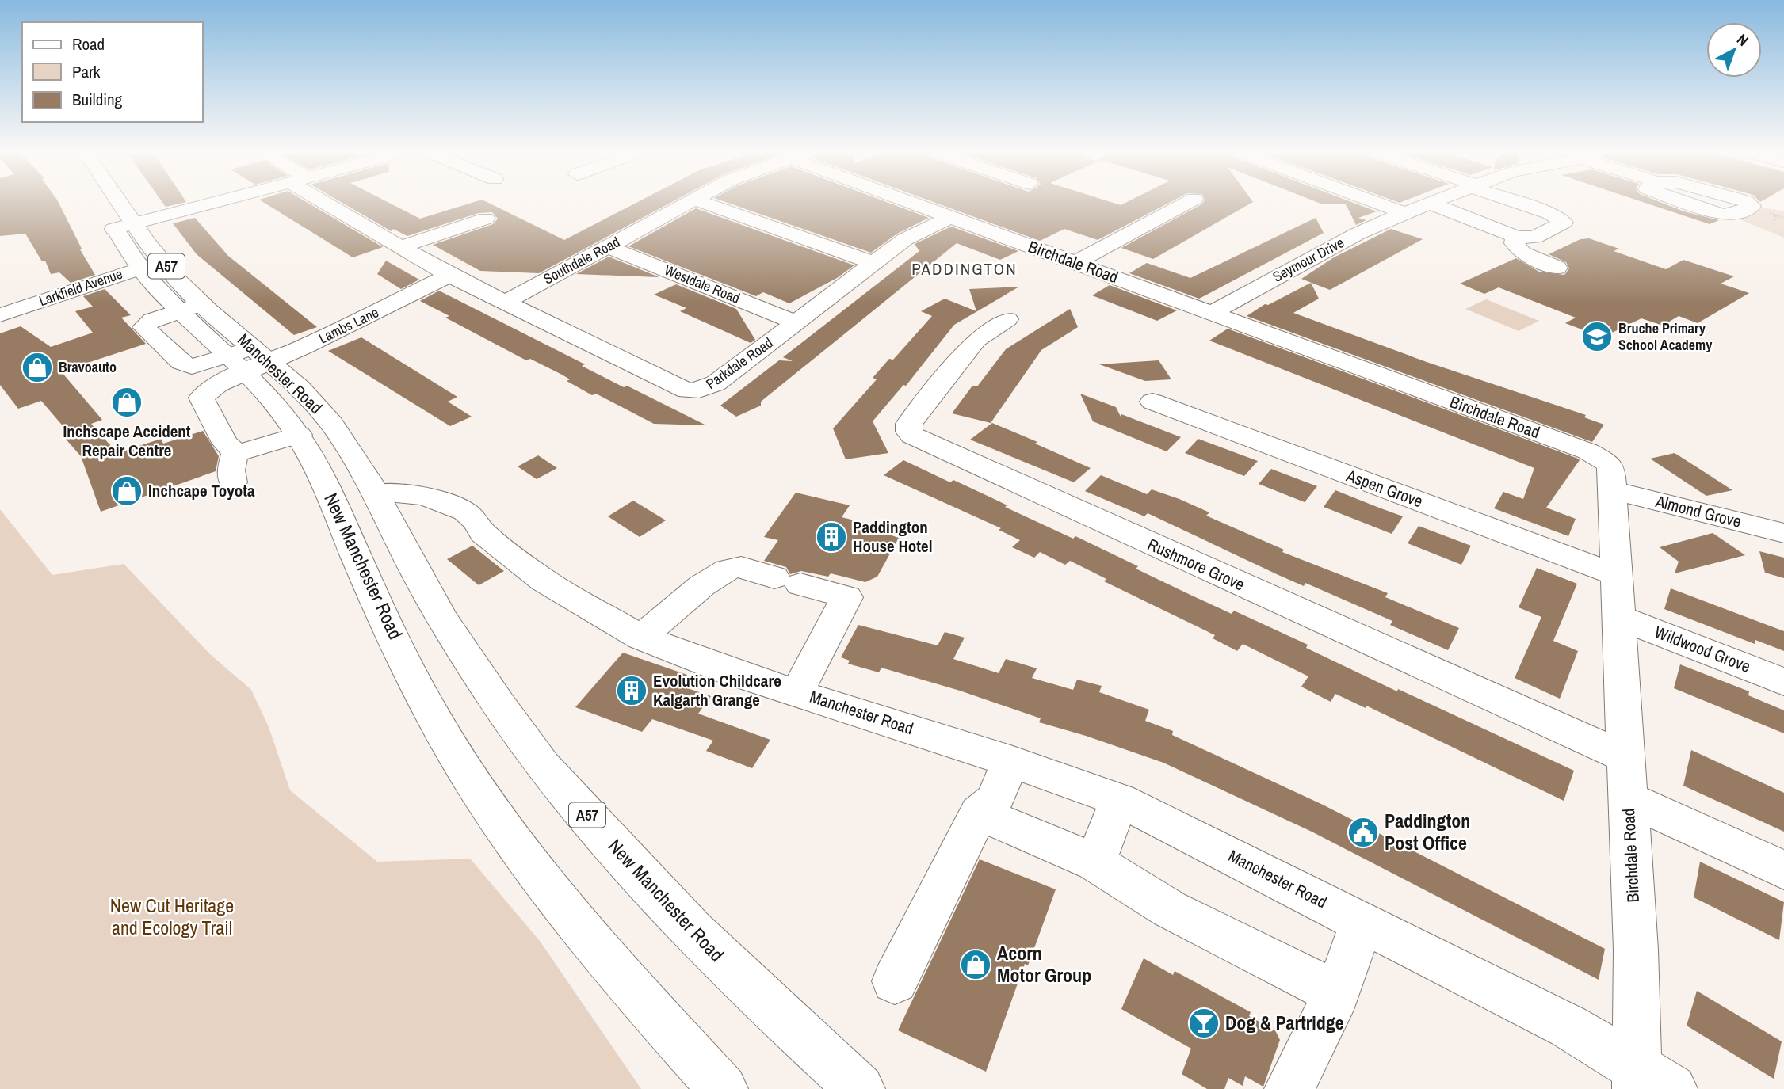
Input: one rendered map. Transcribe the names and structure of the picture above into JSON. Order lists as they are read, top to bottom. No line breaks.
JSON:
{"streets":{"street":["Seymour Drive","Southdale Road","Birchdale Road","A57","Westdale Road","Larkfield Avenue","Lambs Lane","Parkdale Road","Manchester Road","Aspen Grove","Almond Grove","Rushmore Grove","New Manchester Road","Wildwood Grove"]},"crossings":[["Seymour Drive","Birchdale Road"],["Southdale Road","Westdale Road"],["Southdale Road","Parkdale Road"],["Birchdale Road","Parkdale Road"],["Birchdale Road","Manchester Road"],["Birchdale Road","Aspen Grove"],["Birchdale Road","Almond Grove"],["Birchdale Road","Rushmore Grove"],["Birchdale Road","Wildwood Grove"],["Westdale Road","Parkdale Road"],["Larkfield Avenue","Manchester Road"],["Lambs Lane","Parkdale Road"],["Lambs Lane","Manchester Road"],["Manchester Road","New Manchester Road"]],"districts":["PADDINGTON"],"parks":["New Cut Heritage and Ecology Trail"],"places":{"school or university":["Bruche Primary School Academy"],"shop":["Bravoauto","Inchscape Accident Repair Centre","Inchcape Toyota","Acorn Motor Group"],"building":["Paddington House Hotel","Evolution Childcare Kalgarth Grange"],"public building":["Paddington Post Office"],"bar":["Dog & Partridge"]},"legend":["Road","Park","Building"],"north":"top right"}
